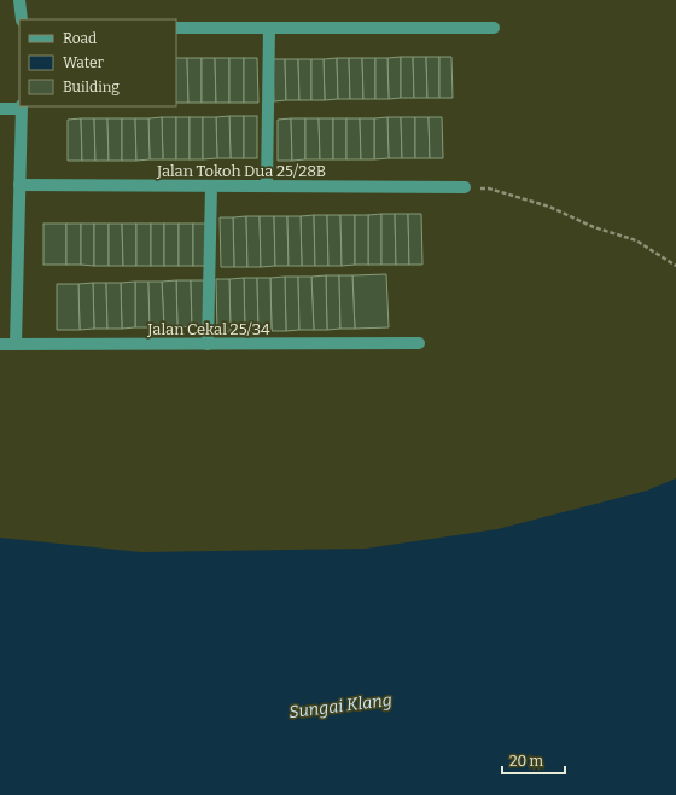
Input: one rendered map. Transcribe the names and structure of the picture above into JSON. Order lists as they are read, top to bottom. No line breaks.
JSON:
{"streets":{"street":["Jalan Tokoh Dua 25/28B","Jalan Cekal 25/34"]},"water":["Sungai Klang"],"legend":["Road","Water","Building"],"scale_bar":"20 m"}
